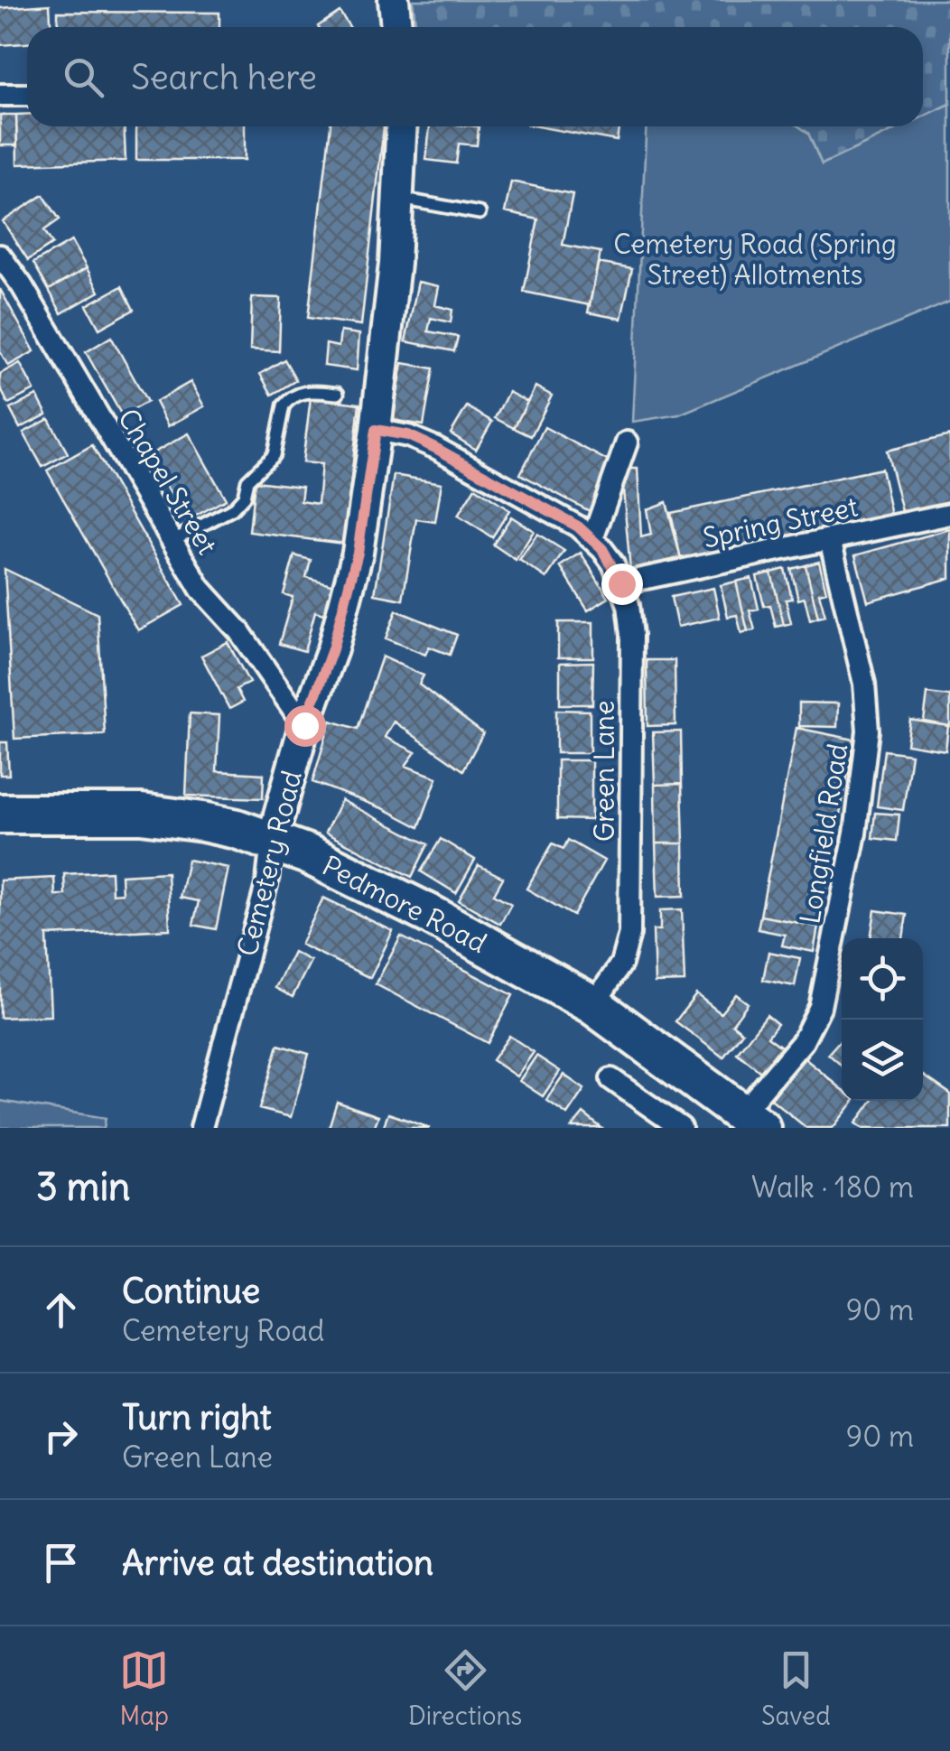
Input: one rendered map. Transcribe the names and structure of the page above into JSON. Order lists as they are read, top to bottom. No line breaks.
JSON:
{"streets":{"highway":["Pedmore Road"],"street":["Chapel Street","Spring Street","Green Lane","Longfield Road","Cemetery Road"]},"crossings":[["Chapel Street","Cemetery Road"],["Spring Street","Green Lane"],["Spring Street","Longfield Road"],["Green Lane","Cemetery Road"],["Green Lane","Pedmore Road"],["Longfield Road","Pedmore Road"],["Cemetery Road","Pedmore Road"]],"parks":["Cemetery Road (Spring Street) Allotments"],"page":{"search":"Search here","heading":["3 min","Walk · 180 m"],"list":[["Continue","Cemetery Road","90 m"],["Turn right","Green Lane","90 m"],"Arrive at destination"],"nav":["Map","Directions","Saved"]}}
